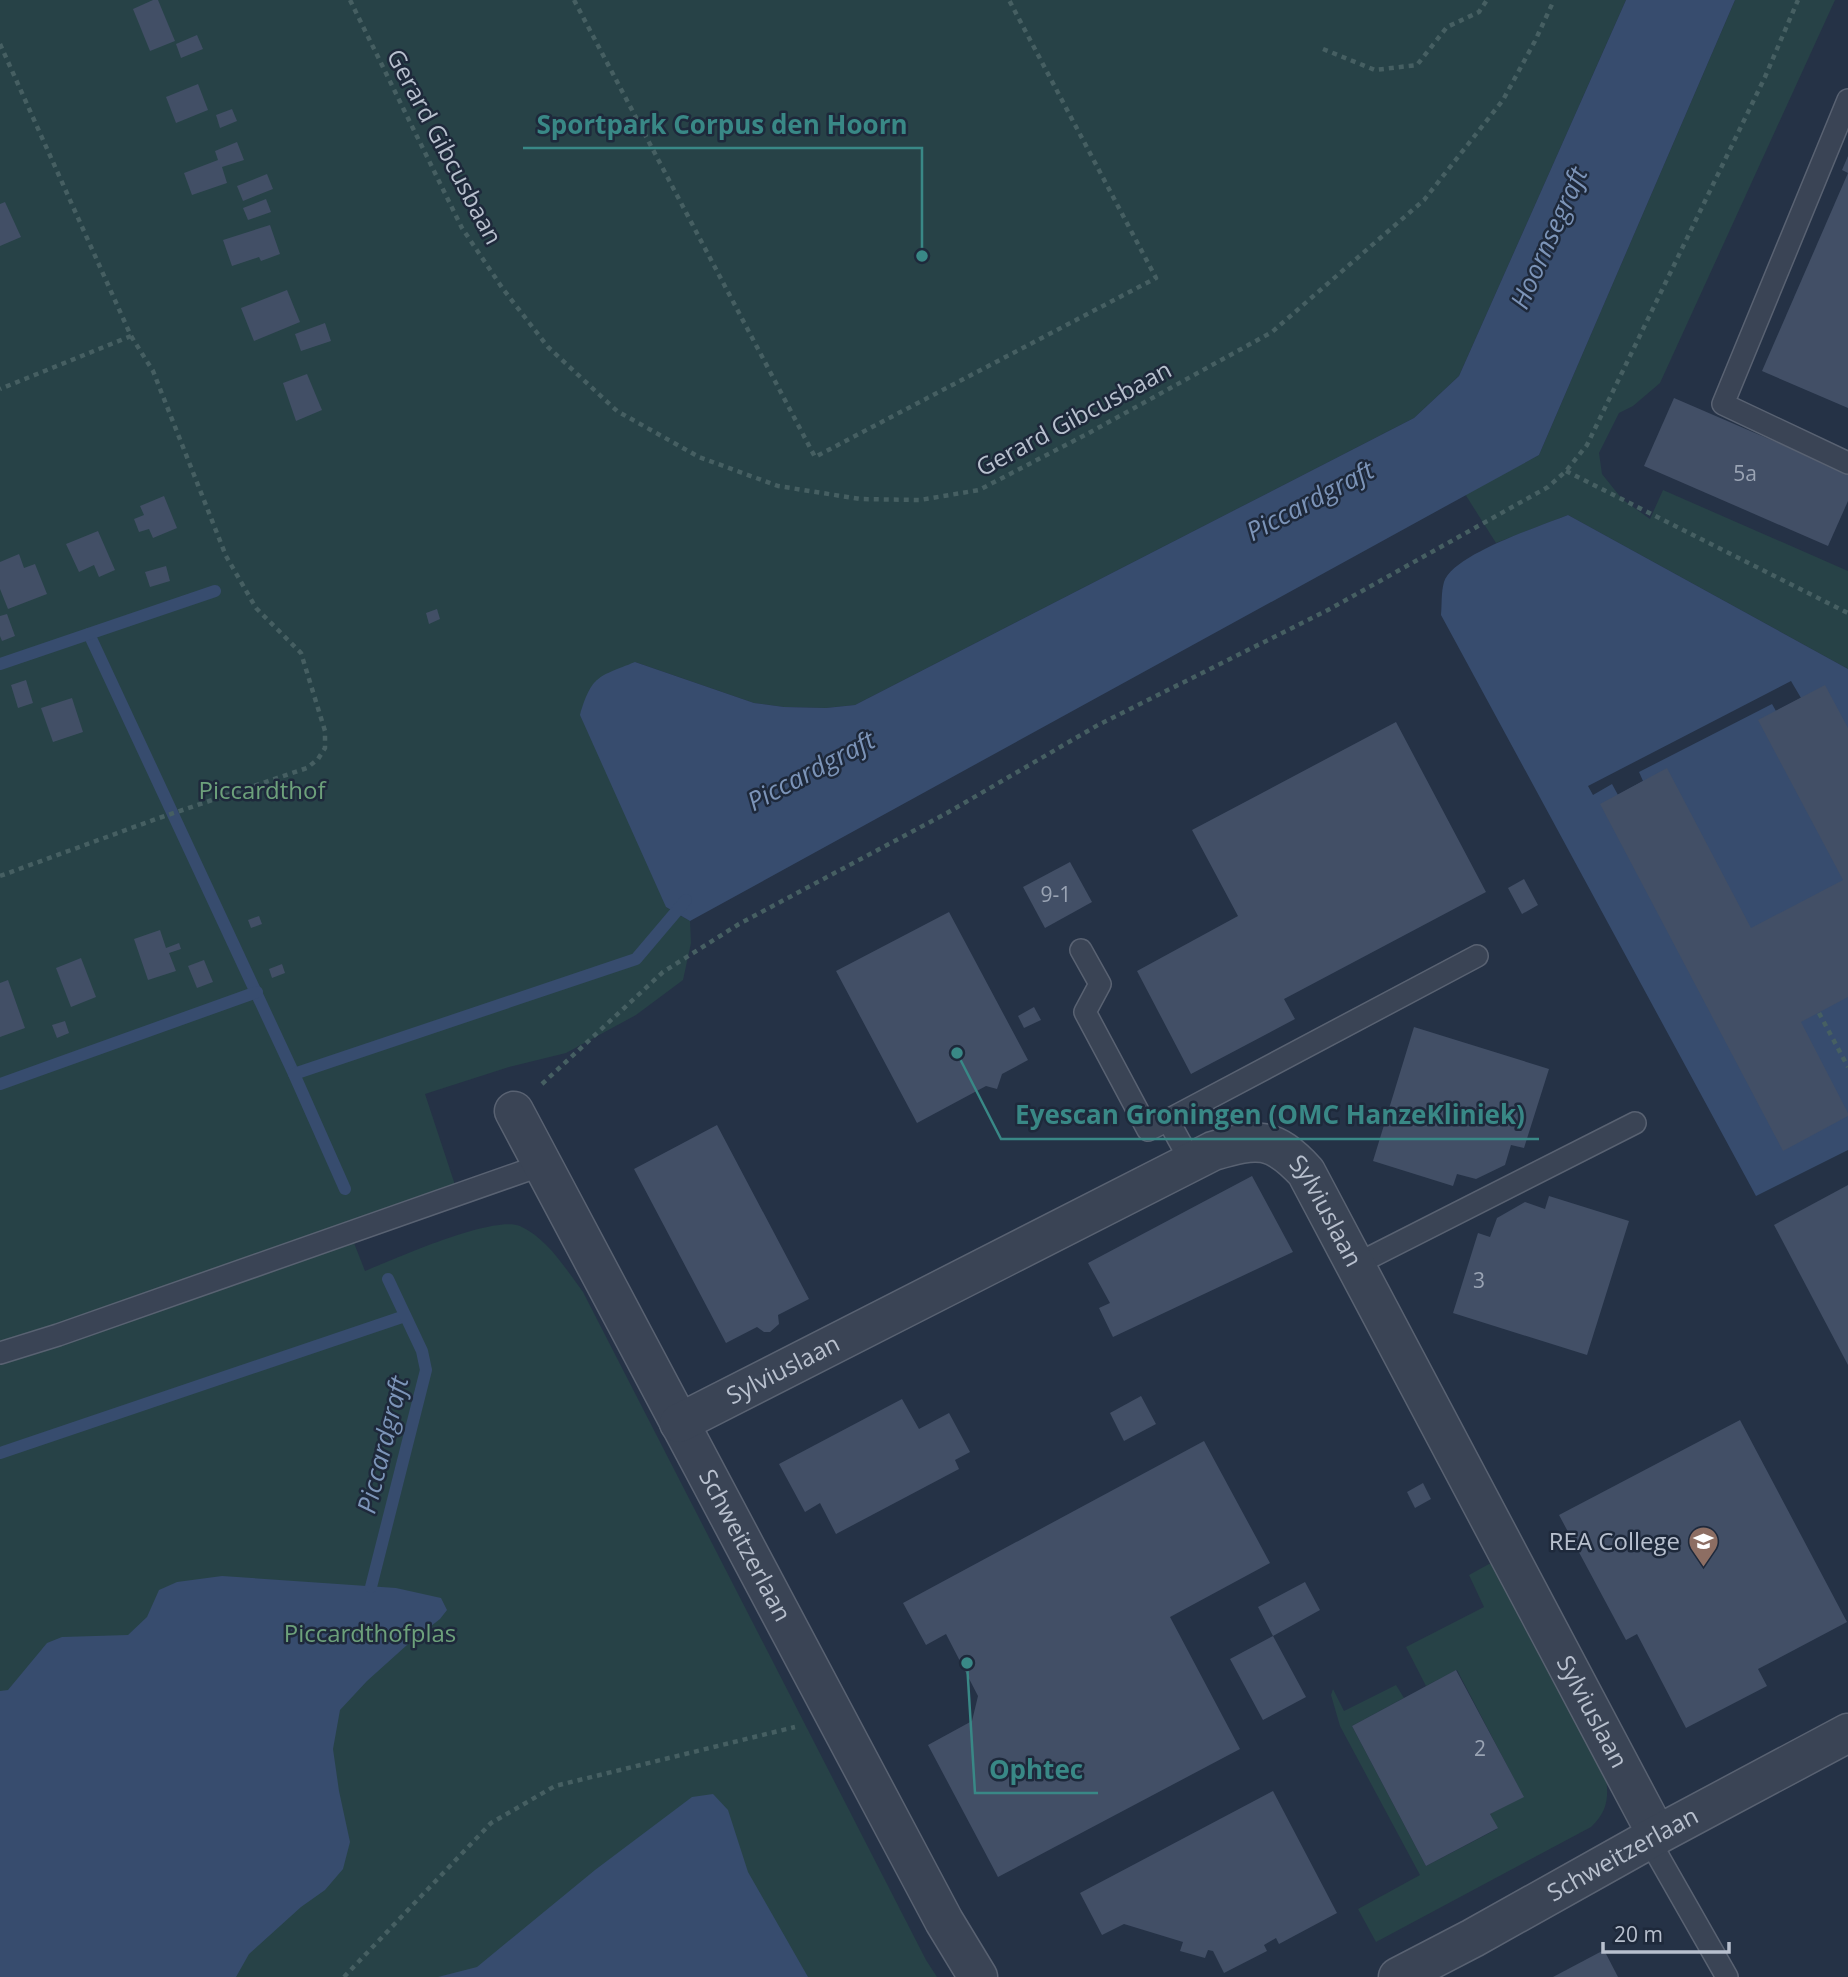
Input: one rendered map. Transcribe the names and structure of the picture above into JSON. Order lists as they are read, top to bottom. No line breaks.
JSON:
{"streets":{"street":["Sylviuslaan","Schweitzerlaan"],"path":["Gerard Gibcusbaan"]},"crossings":[["Sylviuslaan","Schweitzerlaan"]],"water":["Hoornsegraft","Piccardgraft"],"parks":["Piccardthof","Piccardthofplas"],"places":{"other":["Sportpark Corpus den Hoorn","Eyescan Groningen (OMC HanzeKliniek)","Ophtec"],"school or university":["REA College"]},"house_numbers":["5a","9-1","3","2"],"scale_bar":"20 m"}
